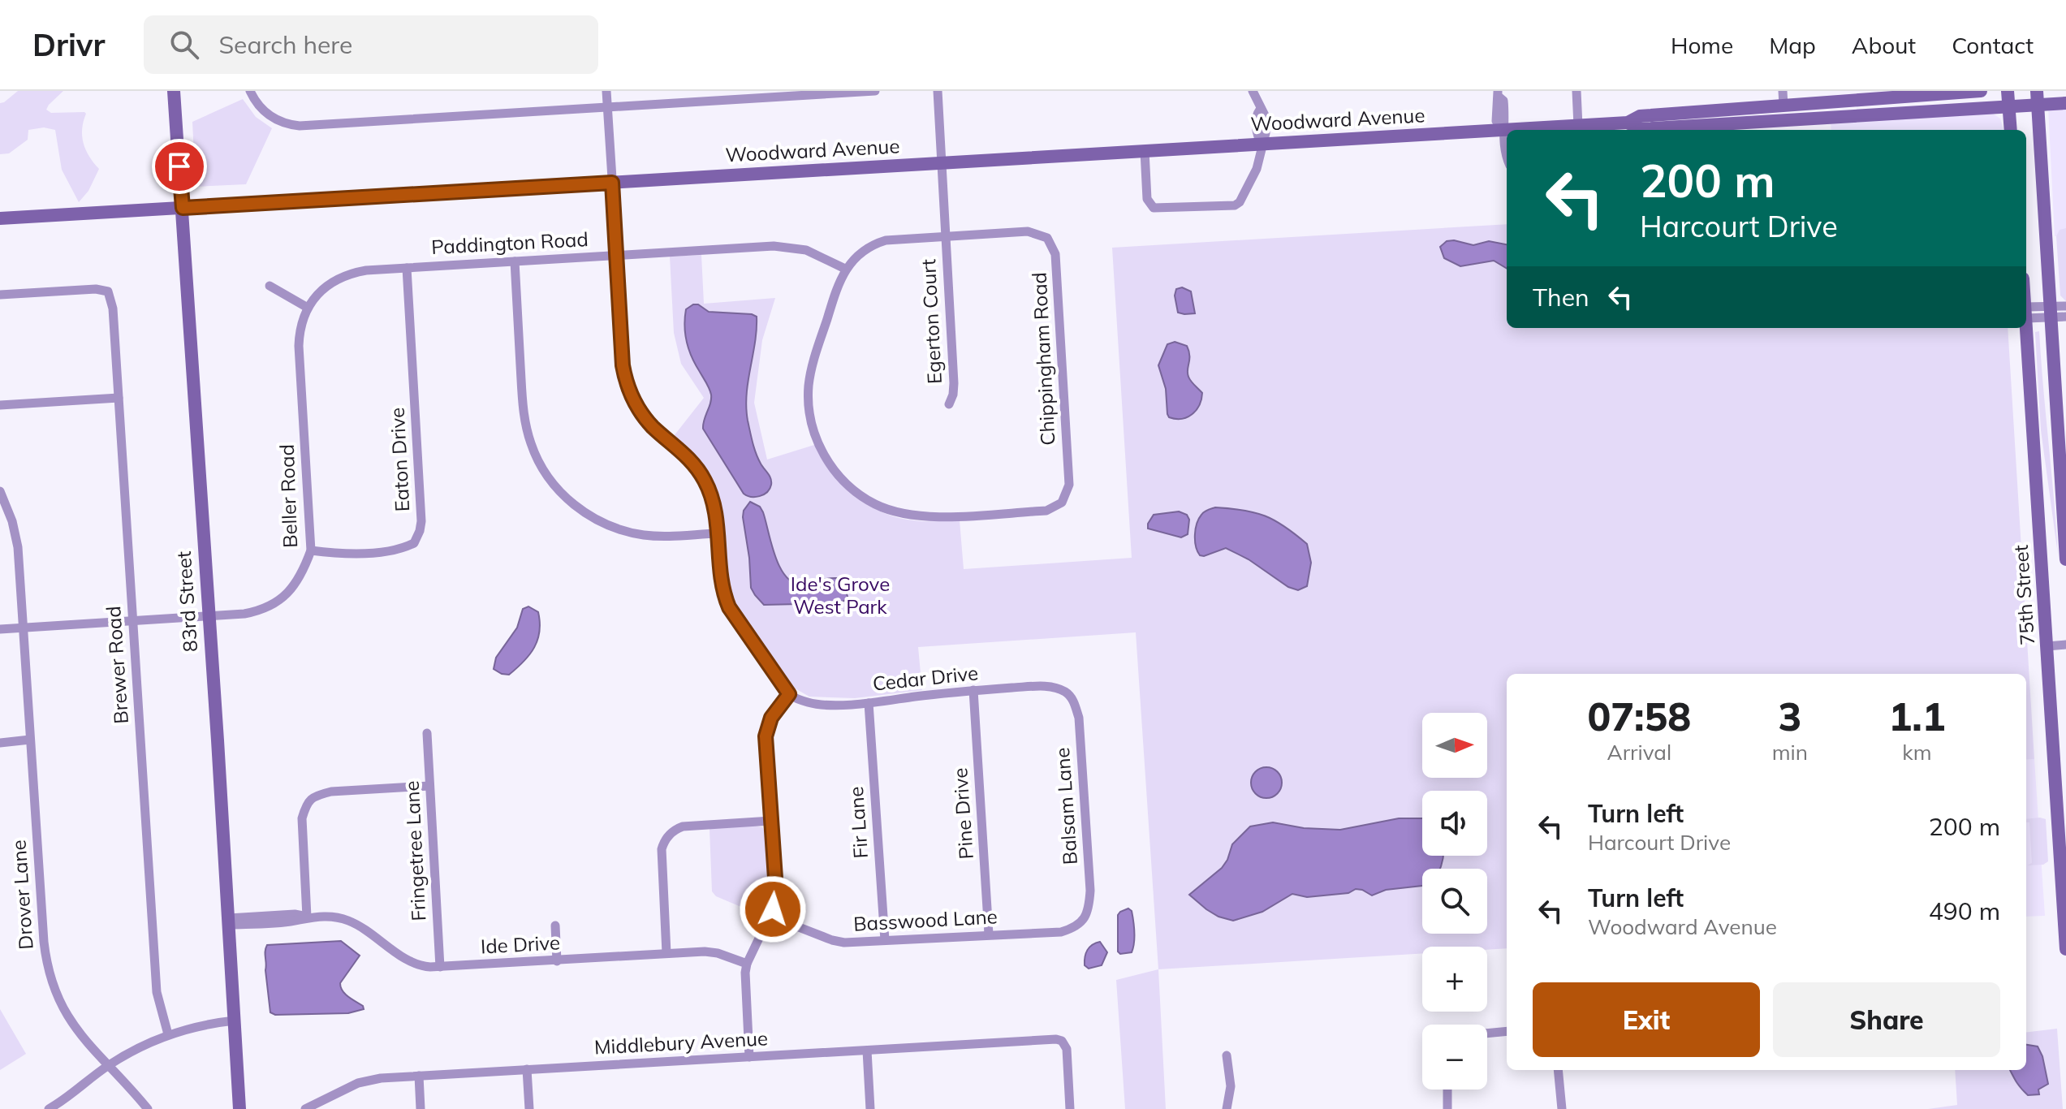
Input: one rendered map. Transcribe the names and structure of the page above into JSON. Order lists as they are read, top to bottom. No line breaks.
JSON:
{"streets":{"main road":["Woodward Avenue","75th Street","83rd Street"],"street":["Paddington Road","Egerton Court","Chippingham Road","Eaton Drive","Beller Road","Brewer Road","Cedar Drive","Balsam Lane","Pine Drive","Fir Lane","Fringetree Lane","Drover Lane","Basswood Lane","Ide Drive","Middlebury Avenue"]},"crossings":[["Woodward Avenue","Egerton Court"],["Woodward Avenue","83rd Street"],["Paddington Road","Chippingham Road"],["Paddington Road","Eaton Drive"],["Paddington Road","Beller Road"],["Egerton Court","Chippingham Road"],["Eaton Drive","Beller Road"],["Beller Road","83rd Street"],["Beller Road","Brewer Road"],["Beller Road","Drover Lane"],["83rd Street","Ide Drive"],["Cedar Drive","Balsam Lane"],["Cedar Drive","Pine Drive"],["Cedar Drive","Fir Lane"],["Balsam Lane","Basswood Lane"],["Pine Drive","Basswood Lane"],["Fir Lane","Basswood Lane"],["Fringetree Lane","Ide Drive"]],"parks":["Ide's Grove West Park"],"north":"right","page":{"header":"Drivr","search":"Search here","nav":["Home","Map","About","Contact"],"turn":["200 m","Harcourt Drive"],"then":"Then","eta":["07:58","Arrival","3","min","1.1","km"],"map_buttons":["+","−"],"list":[{"name":"Turn left","note":"Harcourt Drive","value":"200 m"},{"name":"Turn left","note":"Woodward Avenue","value":"490 m"}],"buttons":["Exit","Share"]}}
